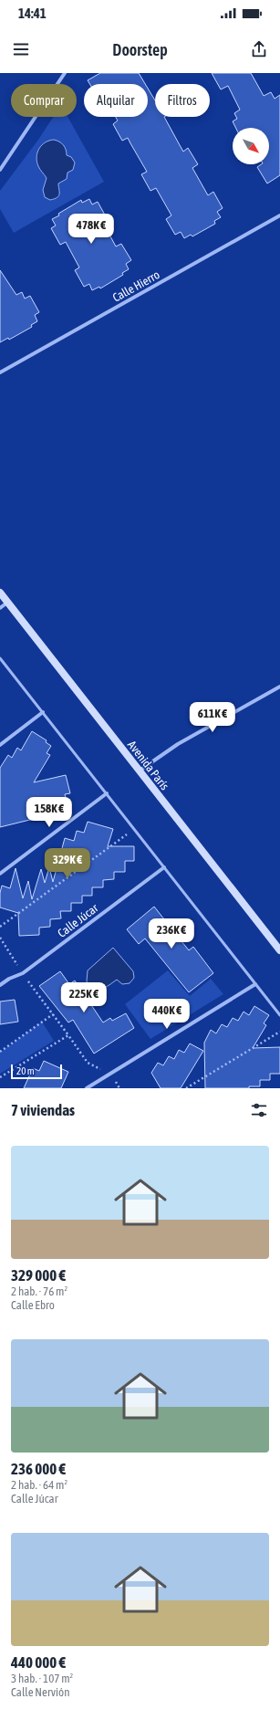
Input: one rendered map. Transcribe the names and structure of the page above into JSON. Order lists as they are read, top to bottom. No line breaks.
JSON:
{"streets":{"main road":["Avenida París"],"street":["Calle Hierro","Calle Júcar"]},"scale_bar":"20 m","north":"bottom right","page":{"status":"14:41","header":"Doorstep","chip":["Comprar","Alquilar","Filtros"],"price":["478K €","611K €","158K €","329K €","236K €","225K €","440K €"],"scale":"20 m","heading":"7 viviendas","list":[{"name":"329 000 €","note":"2 hab. · 76 m² · Calle Ebro"},{"name":"236 000 €","note":"2 hab. · 64 m² · Calle Júcar"},{"name":"440 000 €","note":"3 hab. · 107 m² · Calle Nervión"}]}}
